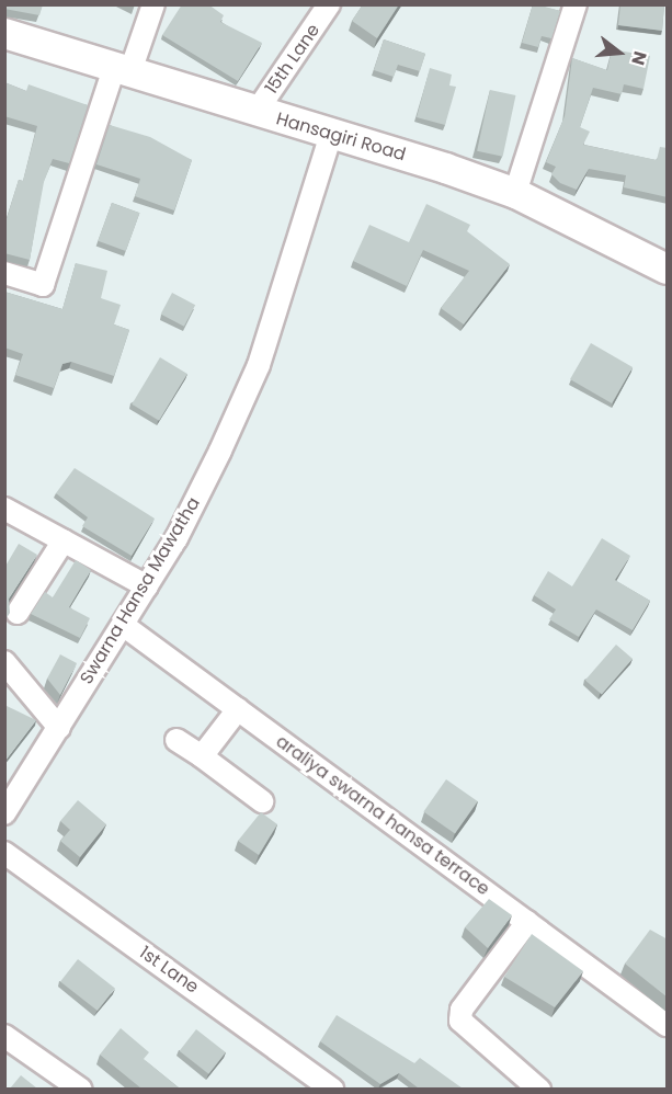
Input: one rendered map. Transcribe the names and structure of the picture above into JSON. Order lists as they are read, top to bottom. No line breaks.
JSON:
{"streets":{"street":["15th Lane","Hansagiri Road","Swarna Hansa Mawatha","araliya swarna hansa terrace","1st Lane"]},"crossings":[["15th Lane","Hansagiri Road"],["Hansagiri Road","Swarna Hansa Mawatha"],["Swarna Hansa Mawatha","araliya swarna hansa terrace"]],"north":"right"}
